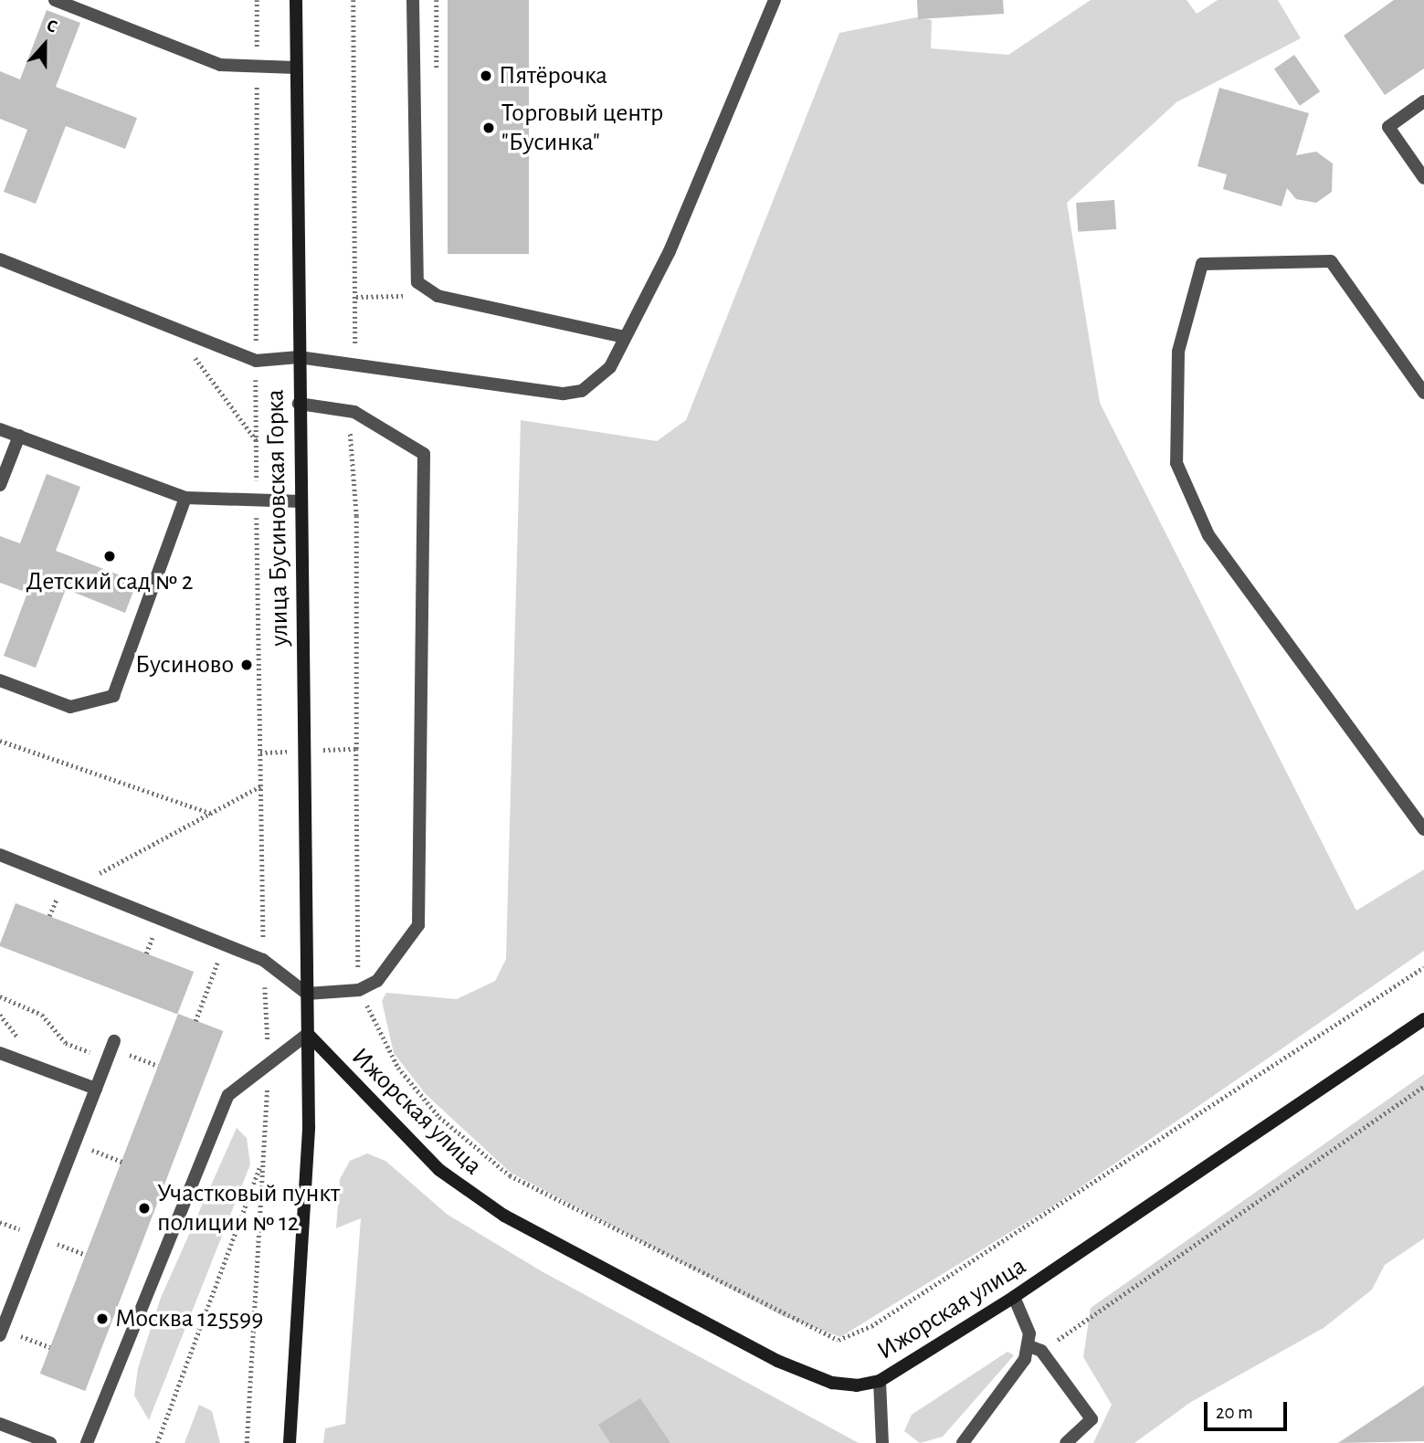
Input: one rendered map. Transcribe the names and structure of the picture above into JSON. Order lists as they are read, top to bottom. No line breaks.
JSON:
{"streets":{"street":["улица Бусиновская Горка","Ижорская улица"]},"crossings":[["улица Бусиновская Горка","Ижорская улица"]],"places":["Пятёрочка","Торговый центр \"Бусинка\"","Детский сад № 2","Бусиново","Участковый пункт полиции № 12","Москва 125599"],"scale_bar":"20 m","north":"top"}
